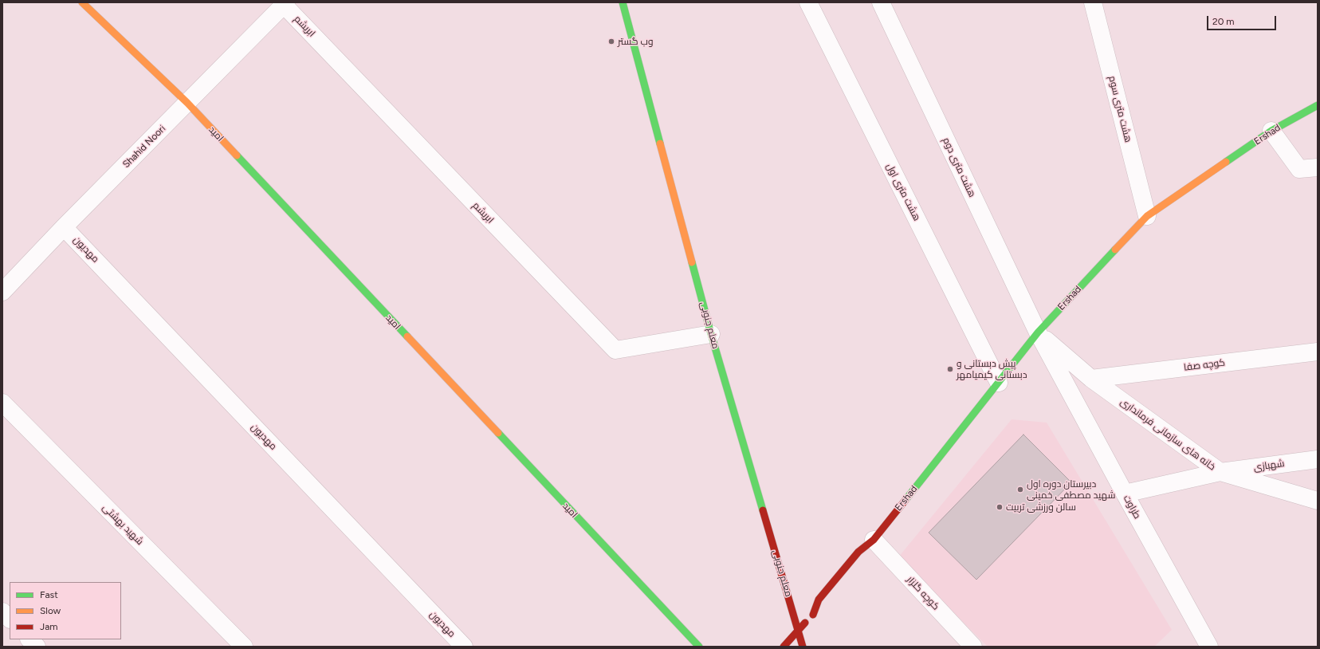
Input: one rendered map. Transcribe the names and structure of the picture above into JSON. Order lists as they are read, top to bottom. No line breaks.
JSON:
{"streets":{"main road":["امید","Ershad","معلم جنوبی"],"street":["ابریشم","هشت متری سوم","Shahid Noori","هشت متری دوم","هشت متری اول","مهدیون","کوچه صفا","خانه های سازمانی فرمانداری","شهبازی","طراوت","شهید بهشتی","کوچه گلزار"]},"crossings":[["ابریشم","Shahid Noori"],["ابریشم","معلم جنوبی"],["هشت متری سوم","Ershad"],["امید","Shahid Noori"],["Ershad","هشت متری دوم"],["Ershad","هشت متری اول"],["Ershad","معلم جنوبی"],["Ershad","خانه های سازمانی فرمانداری"],["Ershad","طراوت"],["Ershad","کوچه گلزار"],["Shahid Noori","مهدیون"],["هشت متری دوم","خانه های سازمانی فرمانداری"],["هشت متری دوم","طراوت"],["کوچه صفا","خانه های سازمانی فرمانداری"],["خانه های سازمانی فرمانداری","شهبازی"],["خانه های سازمانی فرمانداری","طراوت"],["شهبازی","طراوت"]],"places":["وب گستر","پیش دبستانی و دبستانی کیمیامهر","دبیرستان دوره اول شهید مصطفی خمینی","سالن ورزشی تربیت"],"legend":["Fast","Slow","Jam"],"scale_bar":"20 m"}
